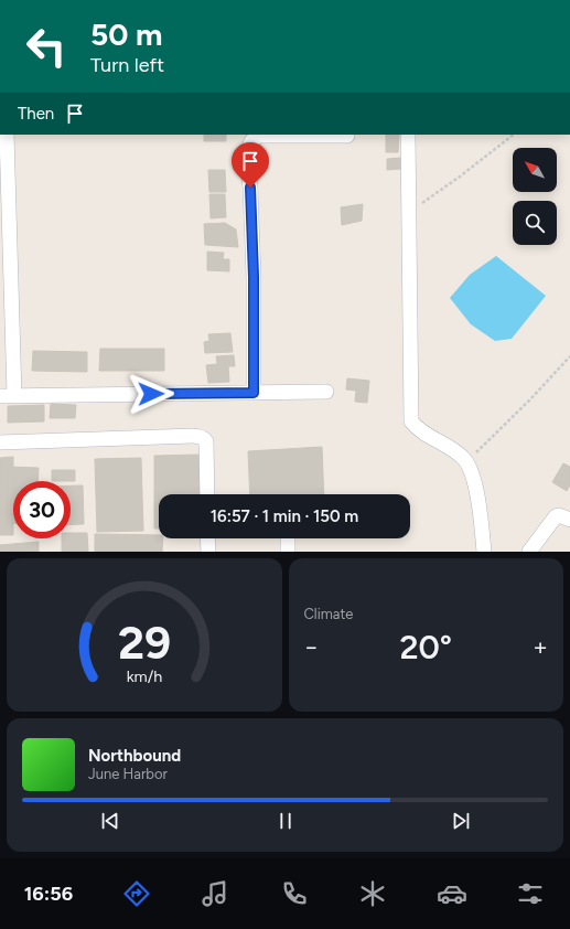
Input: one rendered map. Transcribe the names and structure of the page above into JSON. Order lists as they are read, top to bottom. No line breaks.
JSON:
{"north":"top left","page":{"turn":["50 m","Turn left"],"then":"Then","limit":"30","trip":"16:57 · 1 min · 150 m","tile":"Climate","heat":["−","20°","+"],"song":["Northbound","June Harbor"],"tabs":"16:56","gauge":["29","km/h"]}}
